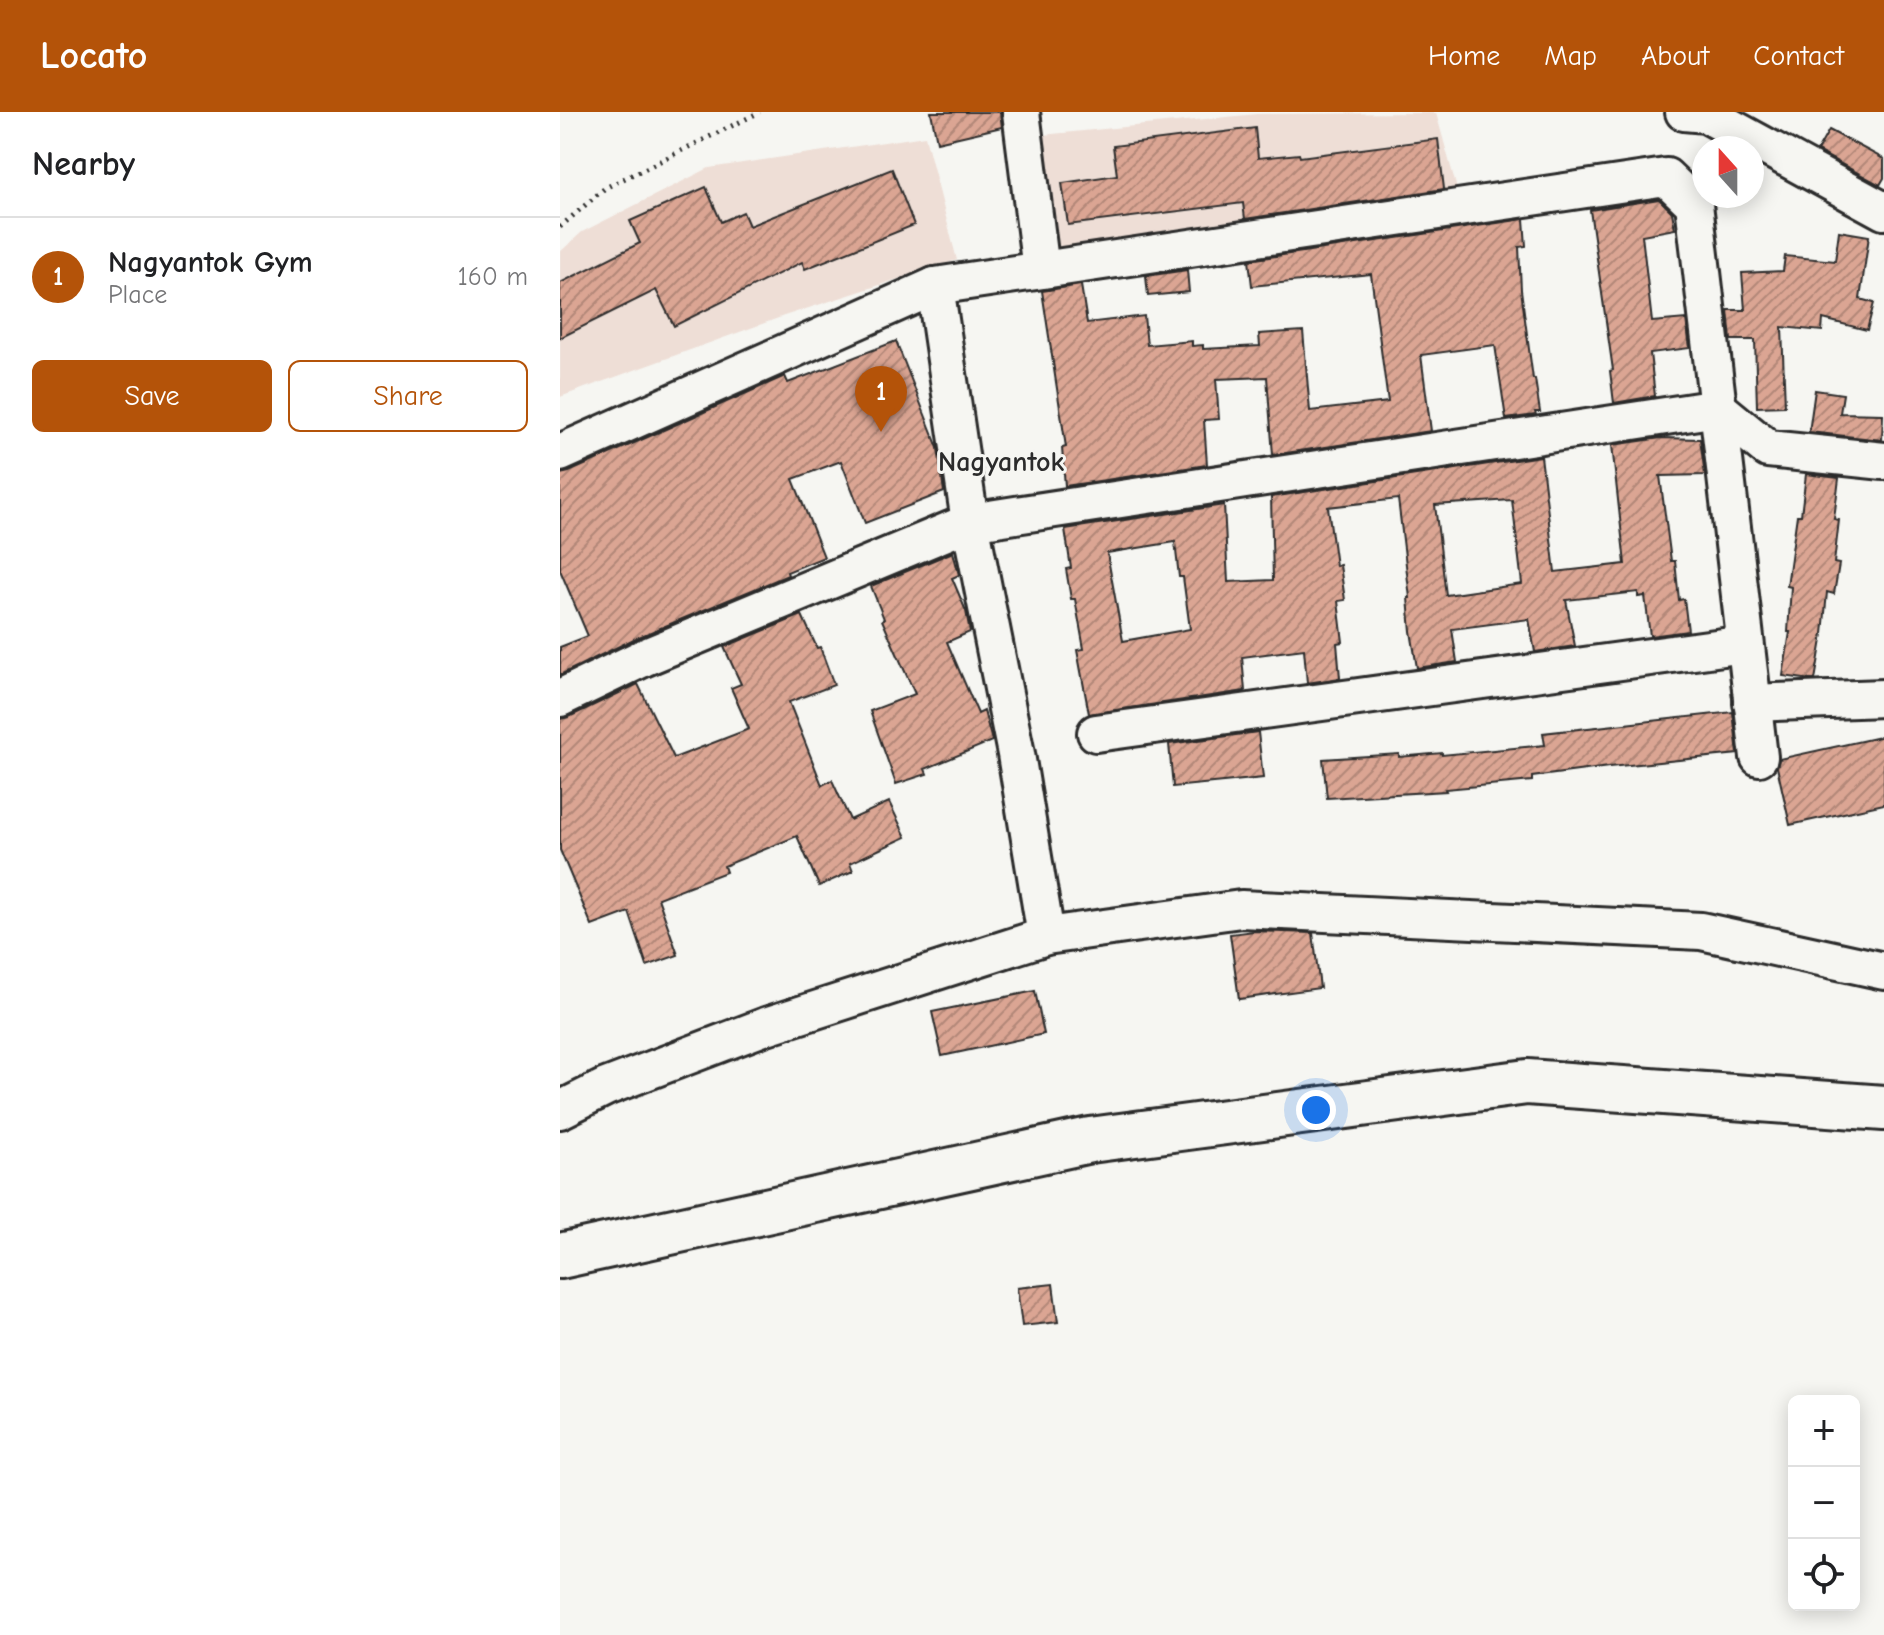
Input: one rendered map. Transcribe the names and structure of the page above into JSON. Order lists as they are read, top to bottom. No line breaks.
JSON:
{"districts":["Nagyantok"],"north":"top","page":{"header":"Locato","nav":["Home","Map","About","Contact"],"heading":"Nearby","list":[{"mark":"1","name":"Nagyantok Gym","note":"Place","value":"160 m"}],"buttons":["Save","Share"],"pins":"1","map_buttons":["+","−"]}}
